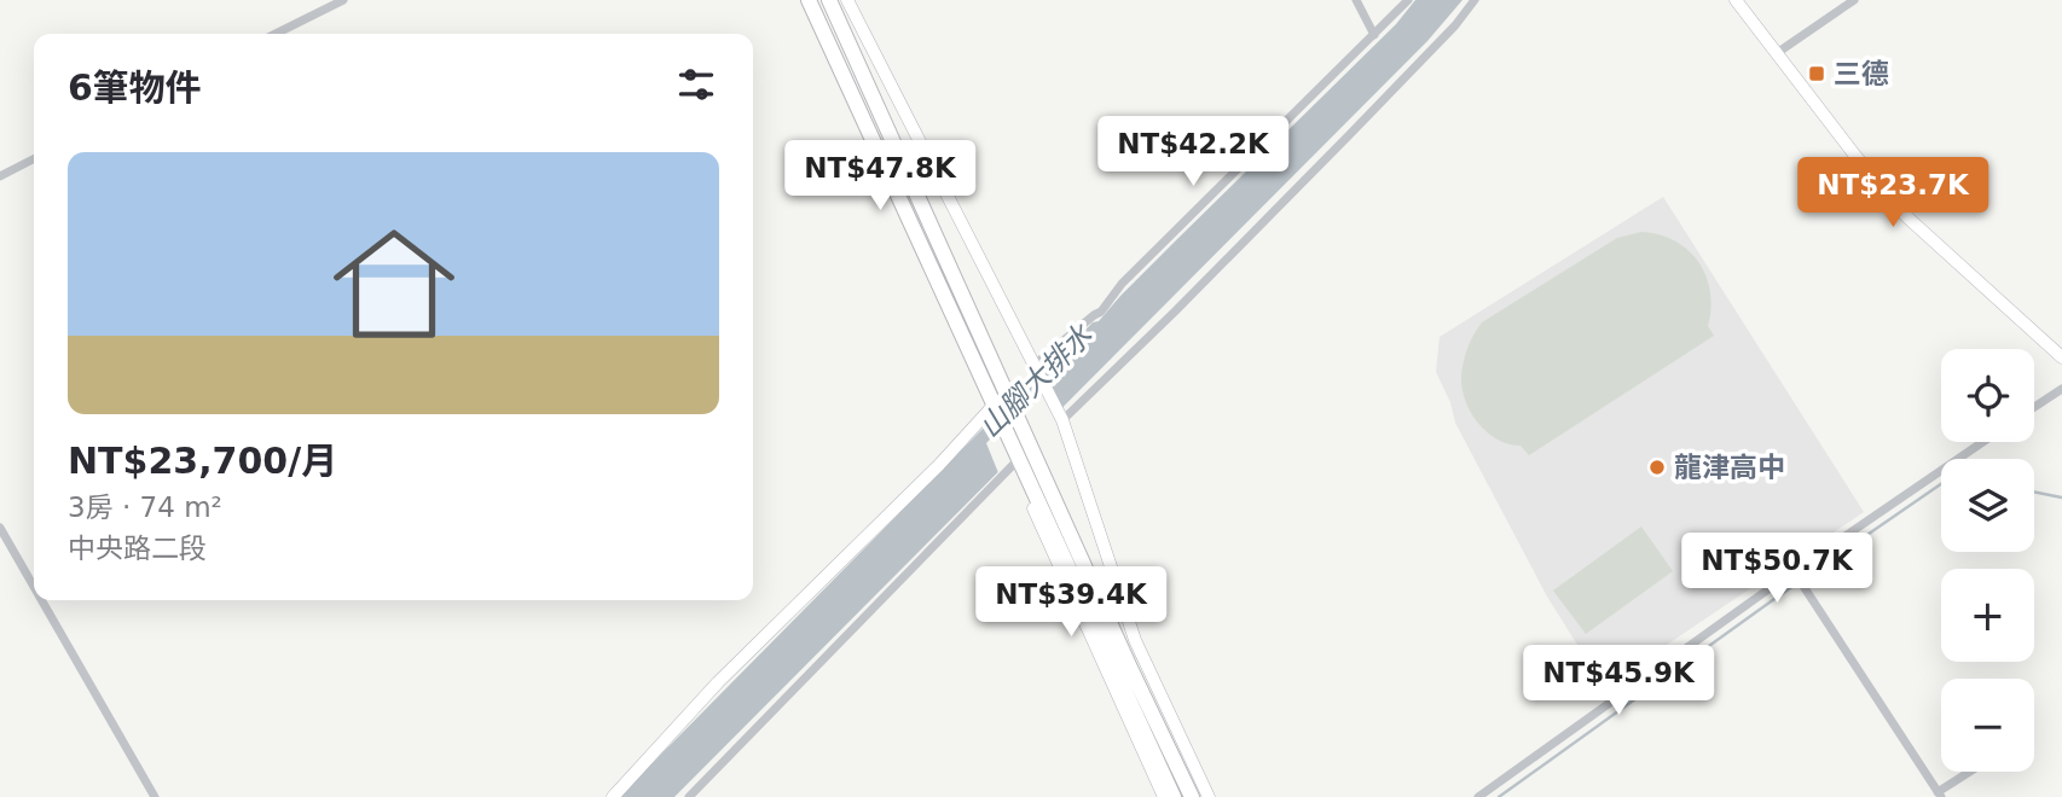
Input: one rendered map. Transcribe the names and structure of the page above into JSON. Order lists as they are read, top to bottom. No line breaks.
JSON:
{"water":["山腳大排水"],"places":{"transit":["三德"],"other":["龍津高中"]},"page":{"heading":"6筆物件","price":["NT$42.2K","NT$47.8K","NT$23.7K","NT$50.7K","NT$39.4K","NT$45.9K"],"list":[{"name":"NT$23,700/月","note":"3房 · 74 m² · 中央路二段"}],"map_buttons":["+","−"]}}
